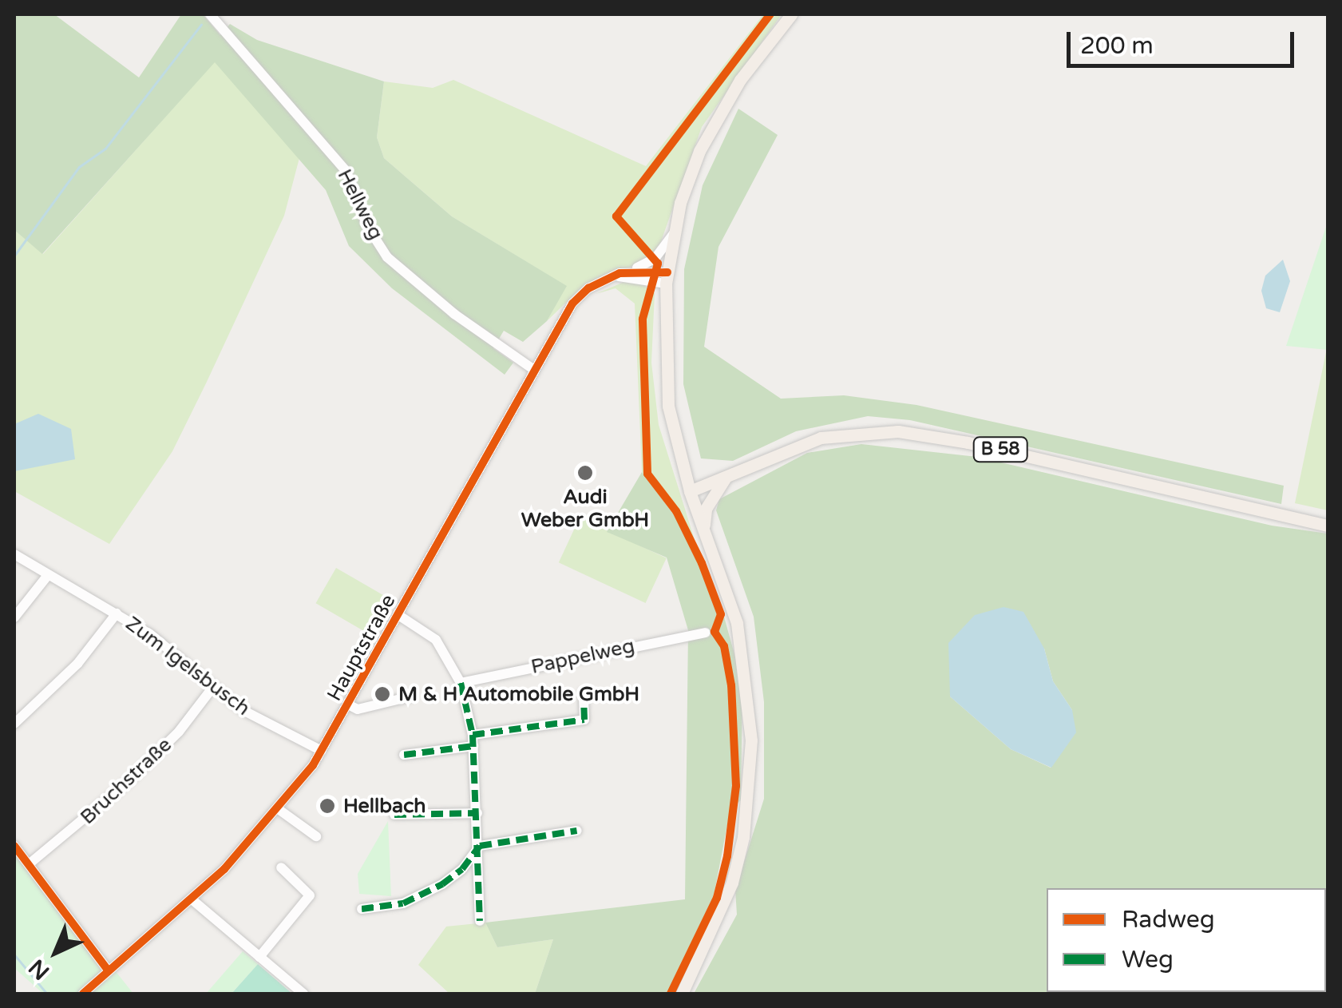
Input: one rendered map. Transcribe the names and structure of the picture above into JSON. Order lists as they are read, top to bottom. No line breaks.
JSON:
{"streets":{"main road":["B 58"],"street":["Hellweg","Hauptstraße","Pappelweg","Zum Igelsbusch","Bruchstraße"]},"crossings":[["Hellweg","Hauptstraße"],["Hauptstraße","Zum Igelsbusch"],["Zum Igelsbusch","Bruchstraße"]],"places":["Audi Weber GmbH","M & H Automobile GmbH","Hellbach"],"legend":["Radweg","Weg"],"scale_bar":"200 m","north":"bottom left"}
